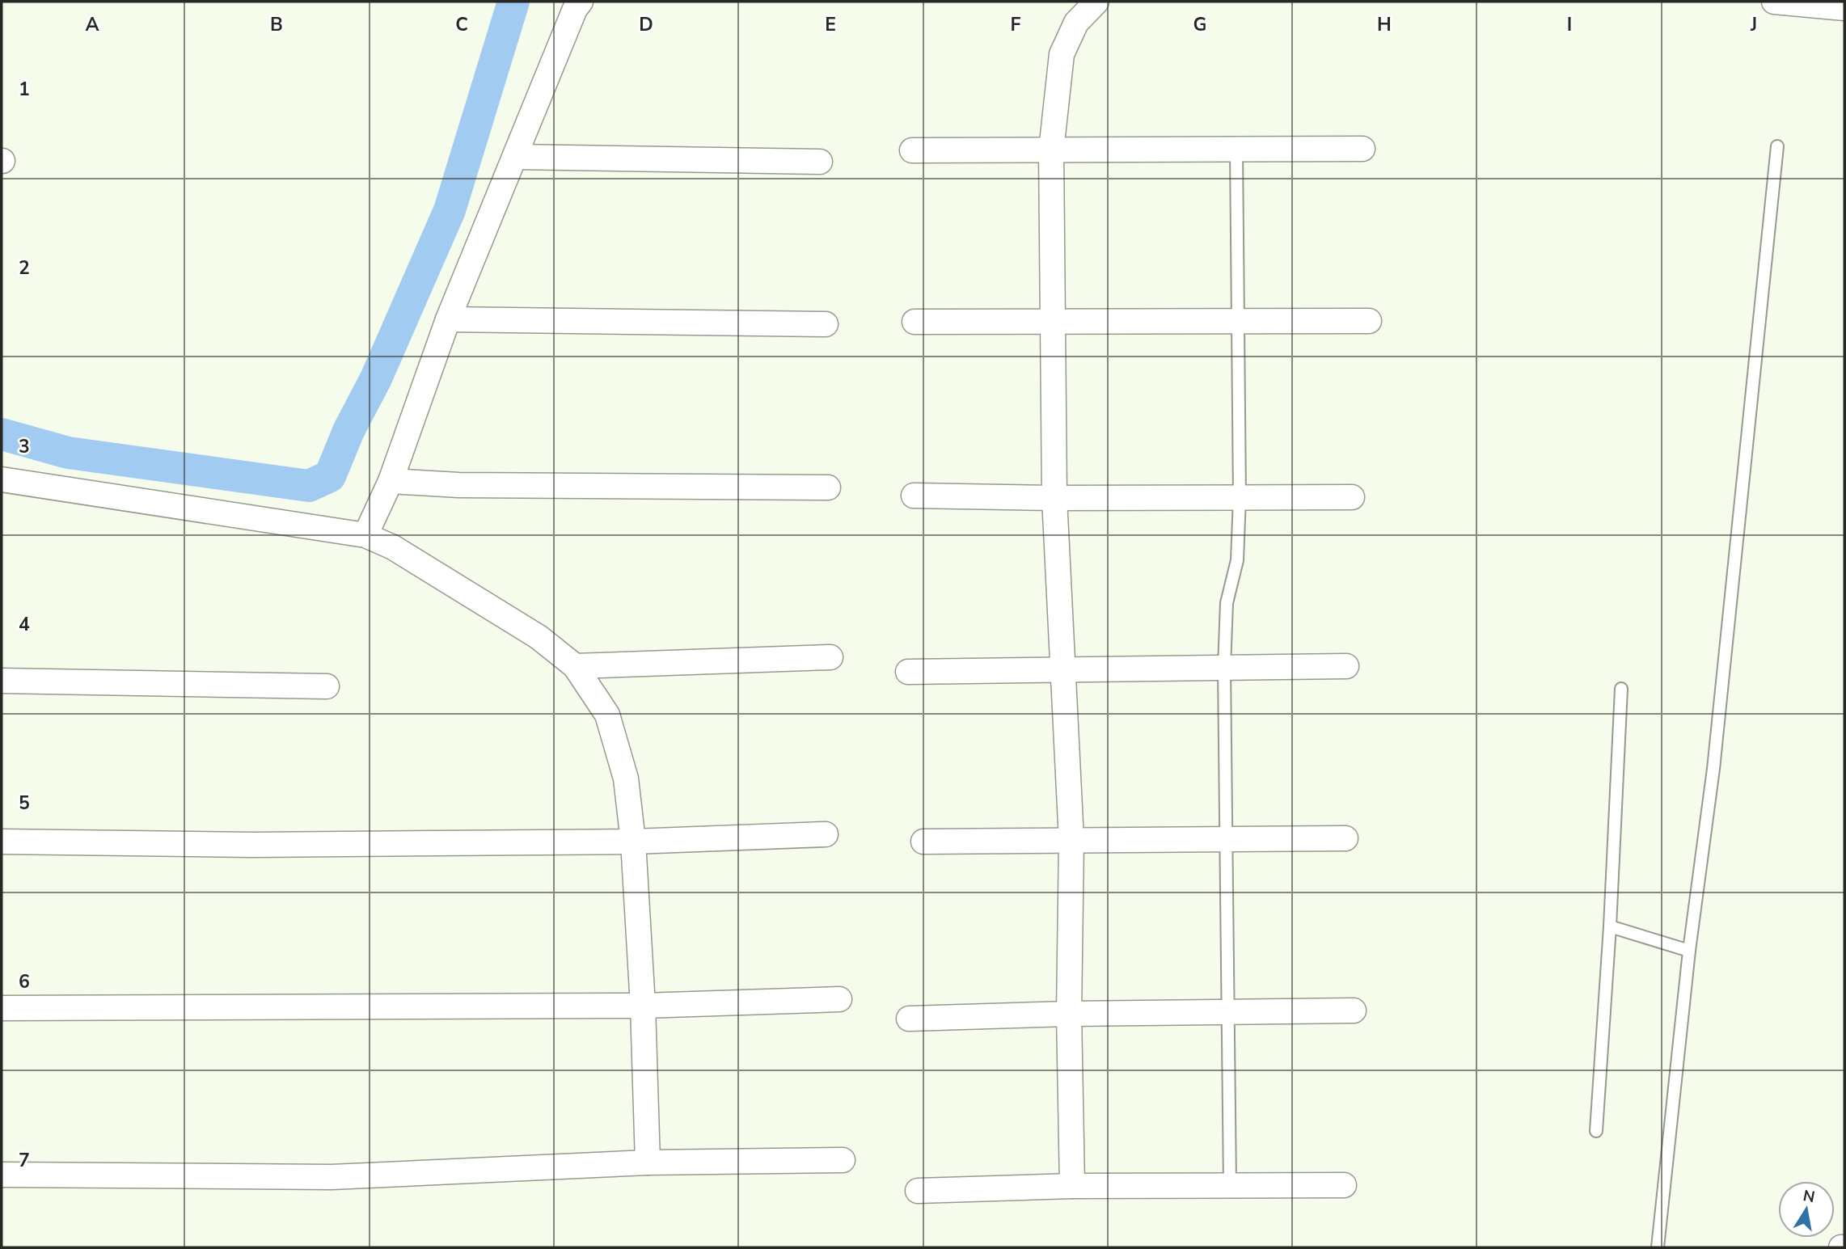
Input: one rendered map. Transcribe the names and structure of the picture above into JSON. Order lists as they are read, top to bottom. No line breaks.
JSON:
{"north":"top","grid":{"columns":["A","B","C","D","E","F","G","H","I","J"],"rows":["1","2","3","4","5","6","7"]}}
